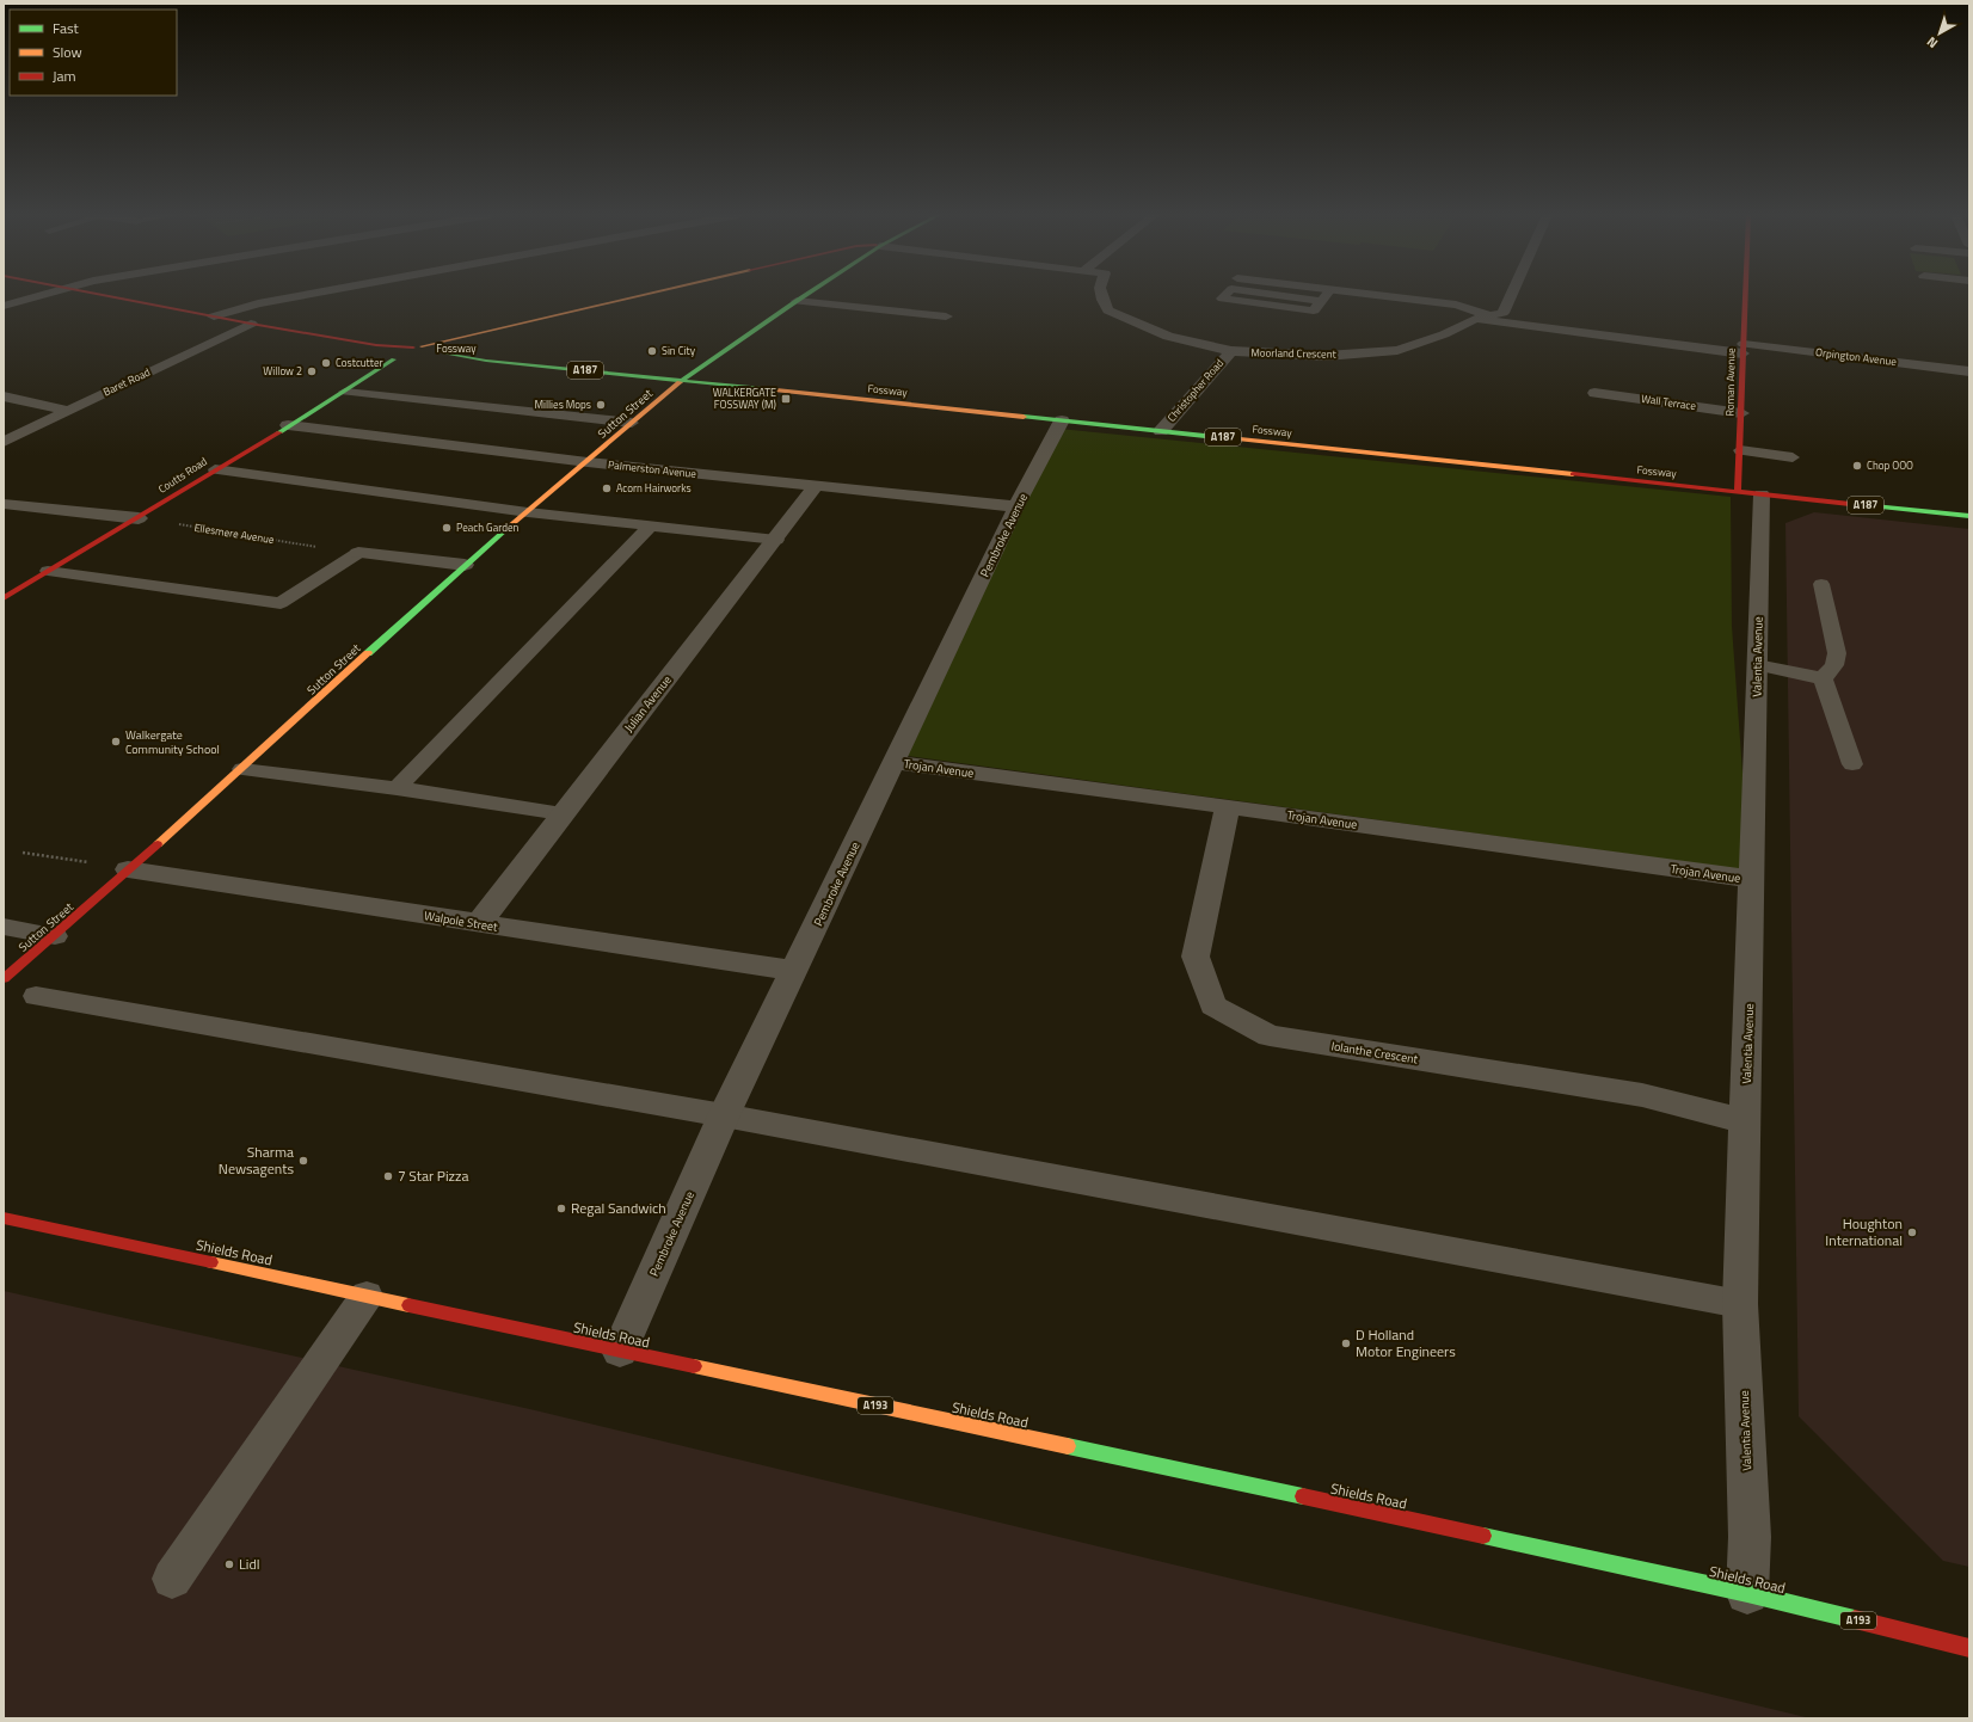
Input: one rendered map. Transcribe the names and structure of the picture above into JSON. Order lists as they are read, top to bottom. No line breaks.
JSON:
{"streets":{"street":["Fossway","Moorland Crescent","Orpington Avenue","A187","Baret Road","Roman Avenue","Christopher Road","Wall Terrace","Sutton Street","Palmerston Avenue","Coutts Road","Pembroke Avenue","Valentia Avenue","Julian Avenue","Trojan Avenue","Walpole Street","Iolanthe Crescent","Shields Road","A193"],"path":["Ellesmere Avenue"]},"crossings":[["Fossway","Roman Avenue"],["Fossway","Christopher Road"],["Fossway","Sutton Street"],["Fossway","Coutts Road"],["Fossway","Pembroke Avenue"],["Fossway","Valentia Avenue"],["Moorland Crescent","Christopher Road"],["Orpington Avenue","Roman Avenue"],["Roman Avenue","Wall Terrace"],["Roman Avenue","Valentia Avenue"],["Sutton Street","Palmerston Avenue"],["Sutton Street","Walpole Street"],["Palmerston Avenue","Coutts Road"],["Palmerston Avenue","Pembroke Avenue"],["Palmerston Avenue","Julian Avenue"],["Coutts Road","Ellesmere Avenue"],["Pembroke Avenue","Trojan Avenue"],["Pembroke Avenue","Walpole Street"],["Pembroke Avenue","Shields Road"],["Valentia Avenue","Trojan Avenue"],["Valentia Avenue","Iolanthe Crescent"],["Valentia Avenue","Shields Road"],["Julian Avenue","Walpole Street"],["Trojan Avenue","Iolanthe Crescent"]],"places":{"other":["Sin City","Costcutter","Willow 2","Millies Mops","Chop OOO","Acorn Hairworks","Peach Garden","Walkergate Community School","Sharma Newsagents","7 Star Pizza","Regal Sandwich","Houghton International","D Holland Motor Engineers","Lidl"],"transit":["WALKERGATE FOSSWAY (M)"]},"legend":["Fast","Slow","Jam"],"north":"bottom left"}
